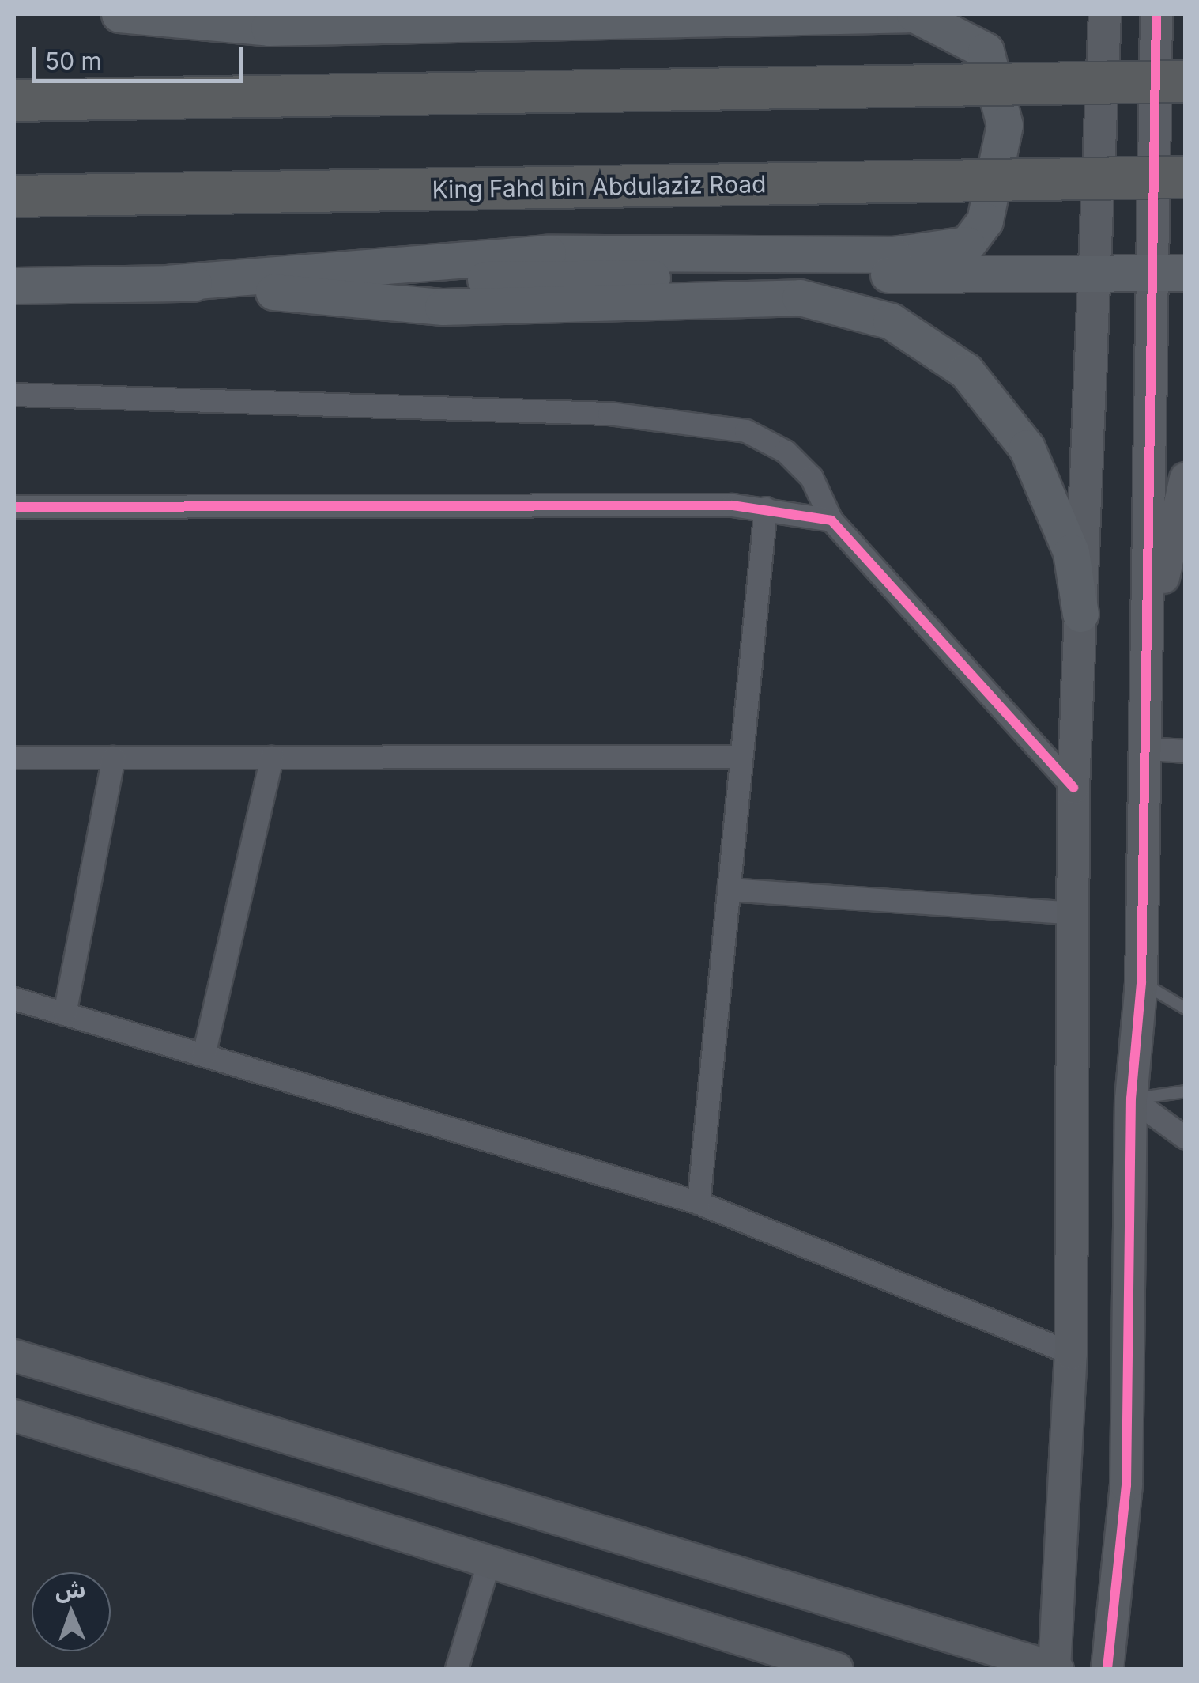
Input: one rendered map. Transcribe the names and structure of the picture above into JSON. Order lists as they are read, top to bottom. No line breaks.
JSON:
{"streets":{"highway":["King Fahd bin Abdulaziz Road"]},"scale_bar":"50 m","north":"top"}
